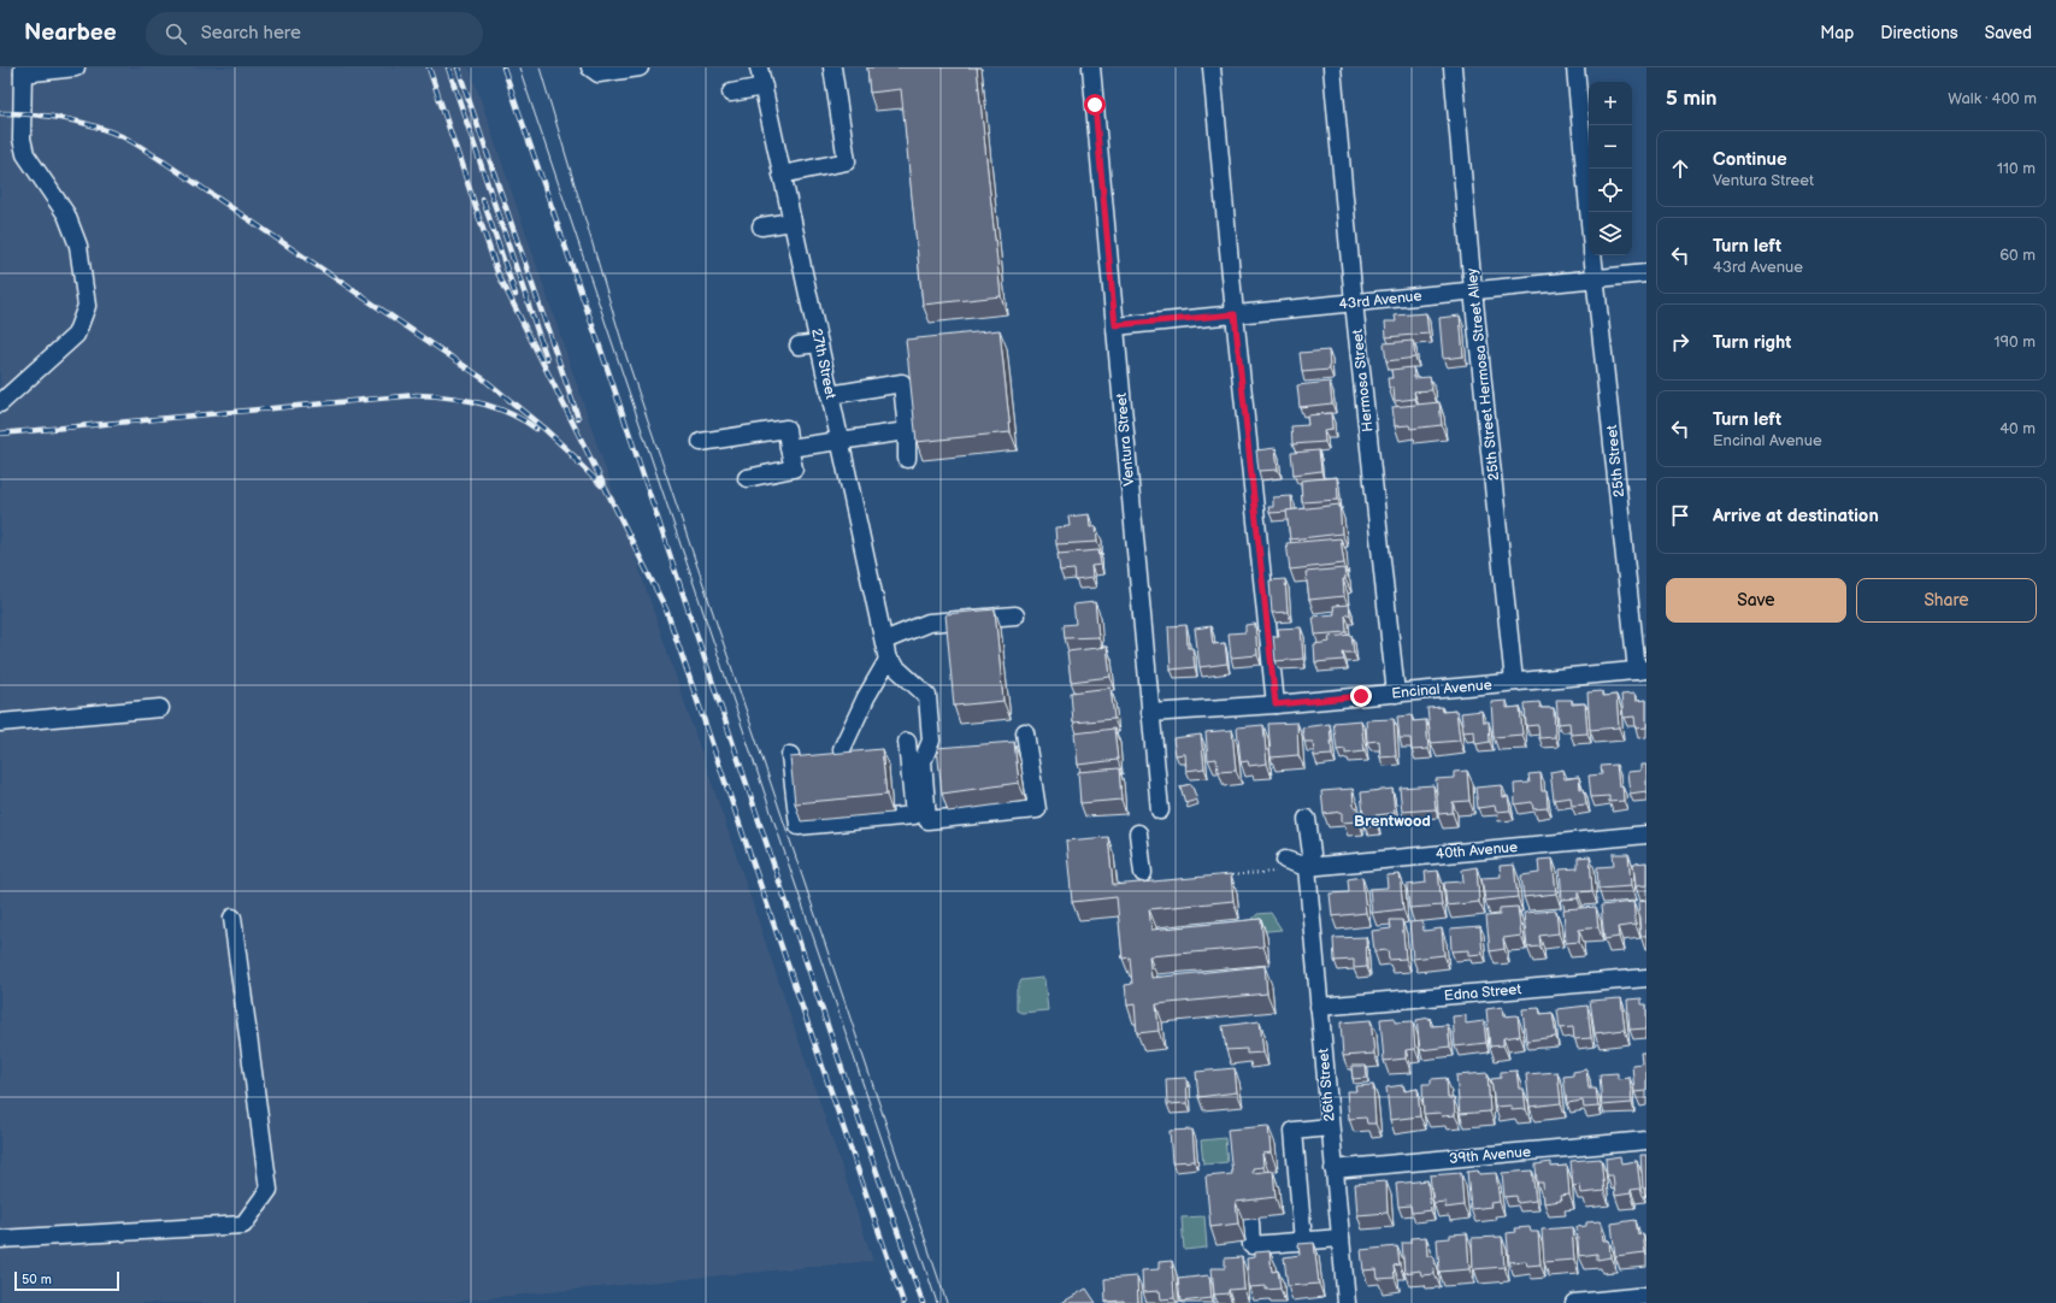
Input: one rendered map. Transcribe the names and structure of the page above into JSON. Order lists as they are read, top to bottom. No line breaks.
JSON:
{"streets":{"street":["43rd Avenue","27th Street","25th Street Hermosa Street Alley","Hermosa Street","Ventura Street","25th Street","Encinal Avenue","40th Avenue","Edna Street","26th Street","39th Avenue"]},"crossings":[["43rd Avenue","25th Street Hermosa Street Alley"],["43rd Avenue","Hermosa Street"],["43rd Avenue","Ventura Street"],["43rd Avenue","25th Street"],["25th Street Hermosa Street Alley","Encinal Avenue"],["Hermosa Street","Encinal Avenue"],["Ventura Street","Encinal Avenue"],["25th Street","Encinal Avenue"],["40th Avenue","26th Street"],["Edna Street","26th Street"],["26th Street","39th Avenue"]],"districts":["Brentwood"],"scale_bar":"50 m","page":{"header":"Nearbee","search":"Search here","nav":["Map","Directions","Saved"],"heading":["5 min","Walk · 400 m"],"map_buttons":["+","−"],"list":[["Continue","Ventura Street","110 m"],["Turn left","43rd Avenue","60 m"],["Turn right","190 m"],["Turn left","Encinal Avenue","40 m"],"Arrive at destination"],"buttons":["Save","Share"],"scale":"50 m"}}
